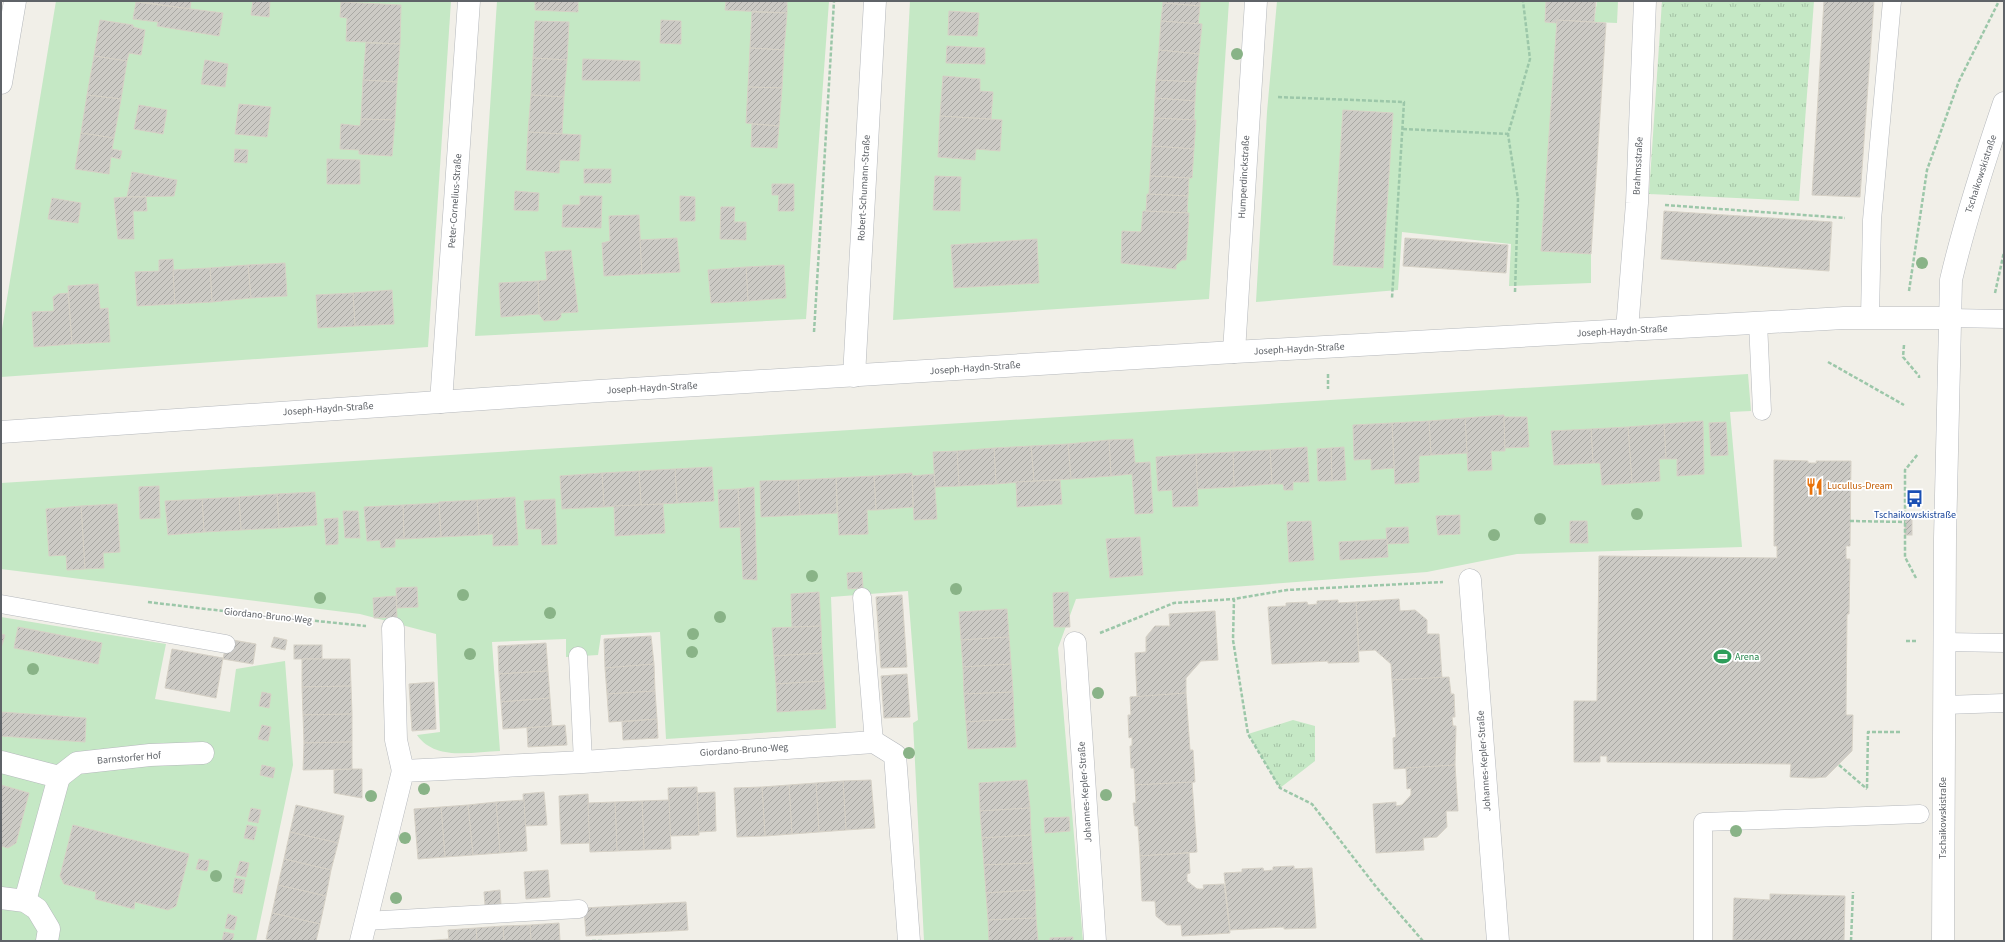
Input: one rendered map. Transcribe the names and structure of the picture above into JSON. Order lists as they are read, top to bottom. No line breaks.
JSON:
{"streets":{"street":["Brahmsstraße","Tschaikowskistraße","Humperdinckstraße","Robert-Schumann-Straße","Peter-Cornelius-Straße","Joseph-Haydn-Straße","Giordano-Bruno-Weg","Barnstorfer Hof","Johannes-Kepler-Straße"]},"crossings":[["Brahmsstraße","Joseph-Haydn-Straße"],["Tschaikowskistraße","Joseph-Haydn-Straße"],["Humperdinckstraße","Joseph-Haydn-Straße"],["Robert-Schumann-Straße","Joseph-Haydn-Straße"],["Peter-Cornelius-Straße","Joseph-Haydn-Straße"]],"places":{"restaurant":["Lucullus-Dream"],"bus stop":["Tschaikowskistraße"],"sports":["Arena"]}}
